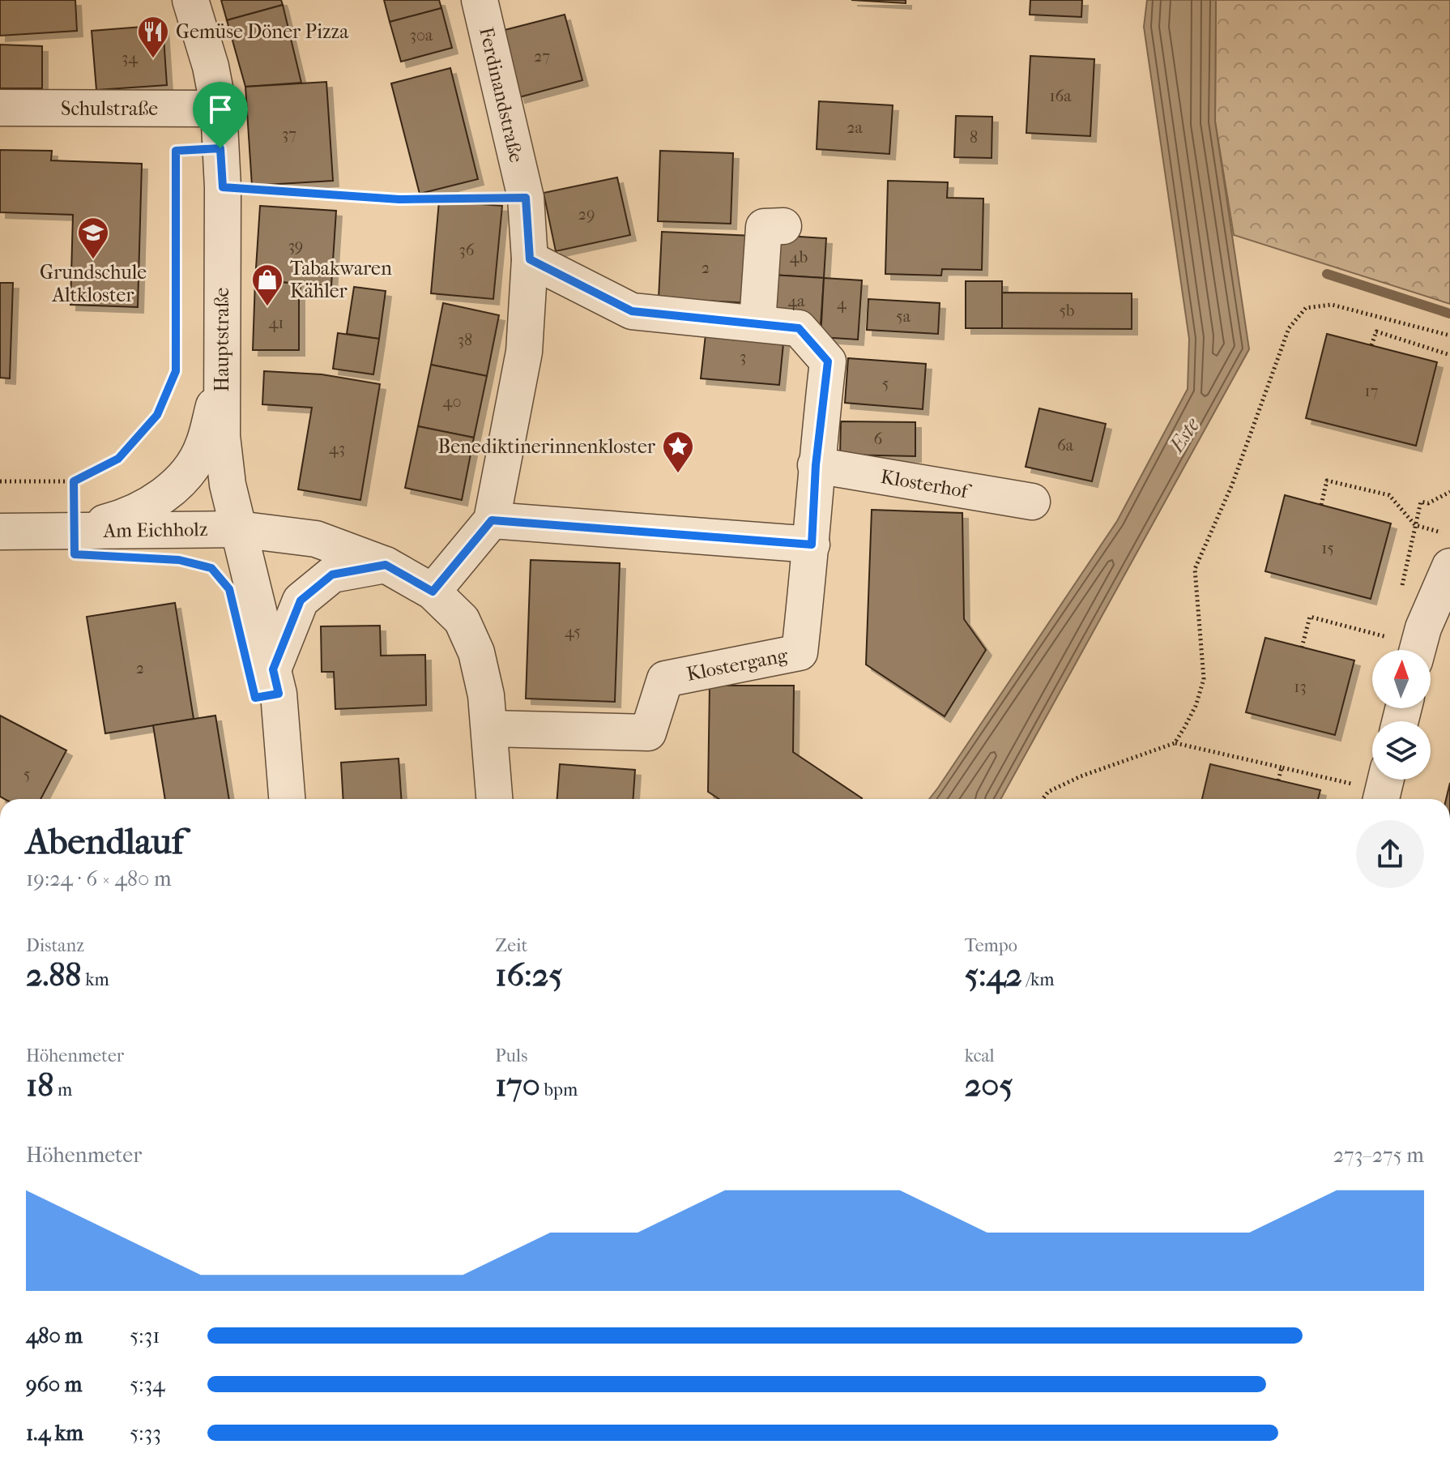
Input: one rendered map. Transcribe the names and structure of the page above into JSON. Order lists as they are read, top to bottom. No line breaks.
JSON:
{"streets":{"street":["Ferdinandstraße","Schulstraße","Hauptstraße","Klosterhof","Am Eichholz","Klostergang"]},"crossings":[["Schulstraße","Hauptstraße"],["Hauptstraße","Am Eichholz"]],"water":["Este"],"places":{"restaurant":["Gemüse Döner Pizza"],"school or university":["Grundschule Altkloster"],"shop":["Tabakwaren Kähler"],"place":["Benediktinerinnenkloster"]},"house_numbers":["30a","27","34","16a","2a","37","8","29","39","36","4b","2","4a","4","5b","5a","41","38","3","5","17","40","6","6a","43","15","45","2","13","5"],"north":"top","page":{"heading":["Abendlauf","19:24 · 6 × 480 m"],"stats":[["Distanz","2.88 km"],["Zeit","16:25"],["Tempo","5:42 /km"],["Höhenmeter","18 m"],["Puls","170 bpm"],["kcal","205"]],"chart":["Höhenmeter","273–275 m"],"list":[{"name":"480 m","note":"5:31"},{"name":"960 m","note":"5:34"},{"name":"1.4 km","note":"5:33"}]}}
